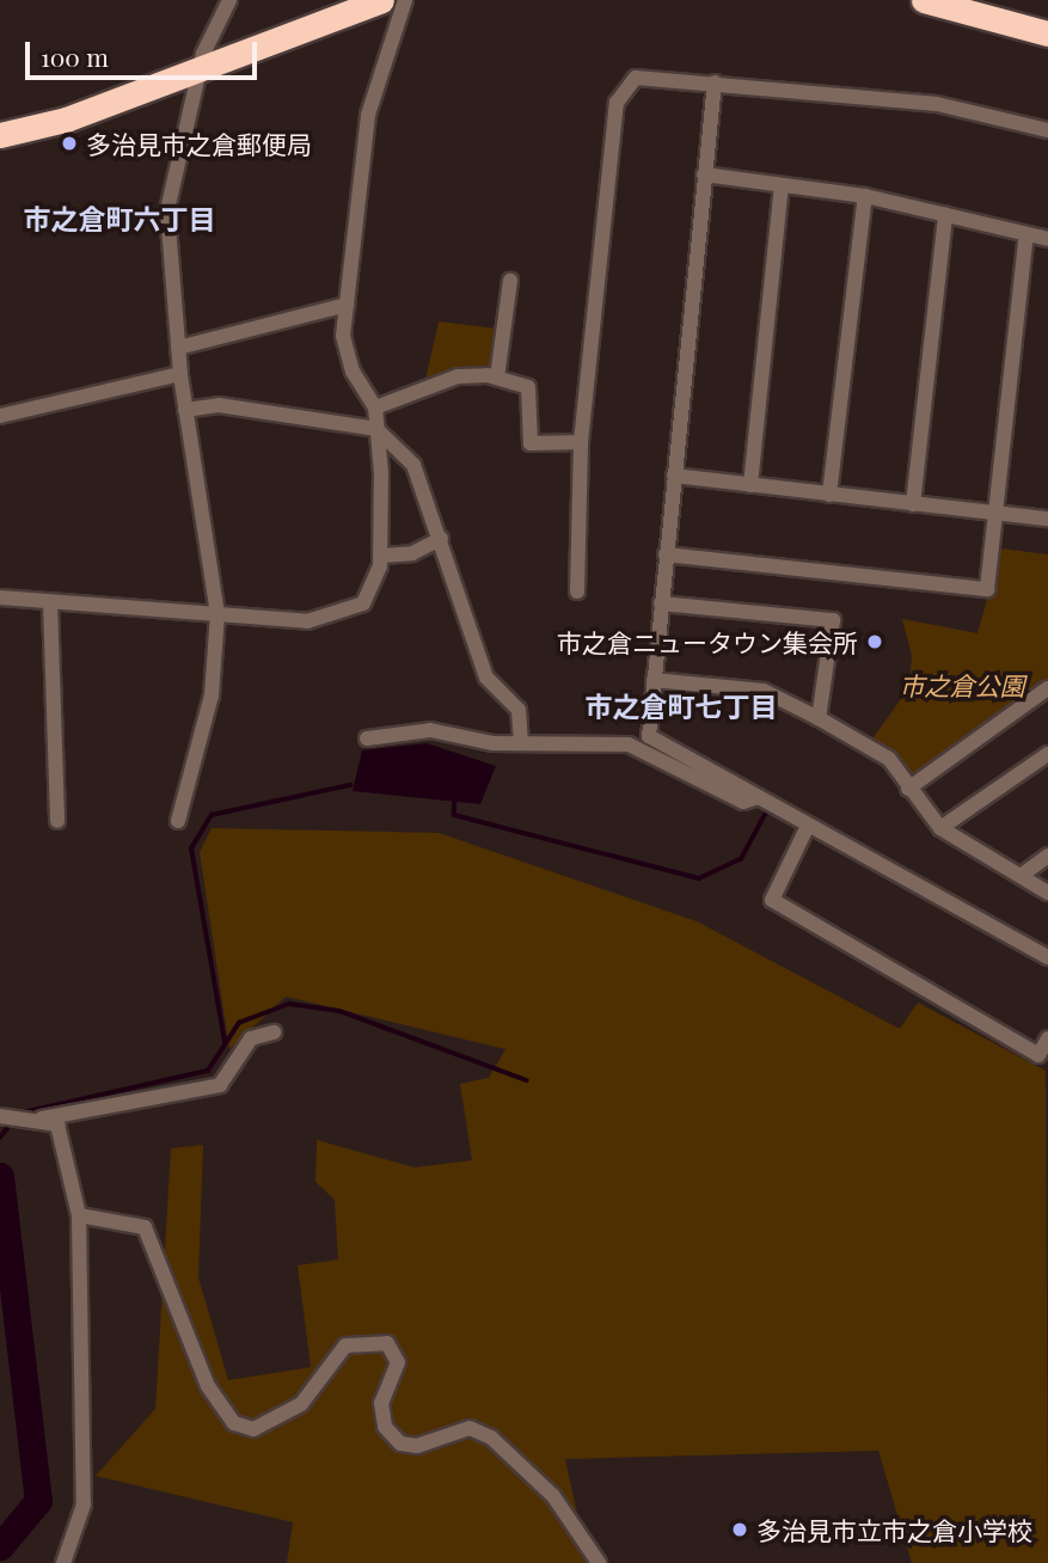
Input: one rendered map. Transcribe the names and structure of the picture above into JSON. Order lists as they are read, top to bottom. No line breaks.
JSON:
{"districts":["市之倉町六丁目","市之倉町七丁目"],"parks":["市之倉公園"],"places":["多治見市之倉郵便局","市之倉ニュータウン集会所","多治見市立市之倉小学校"],"scale_bar":"100 m"}
